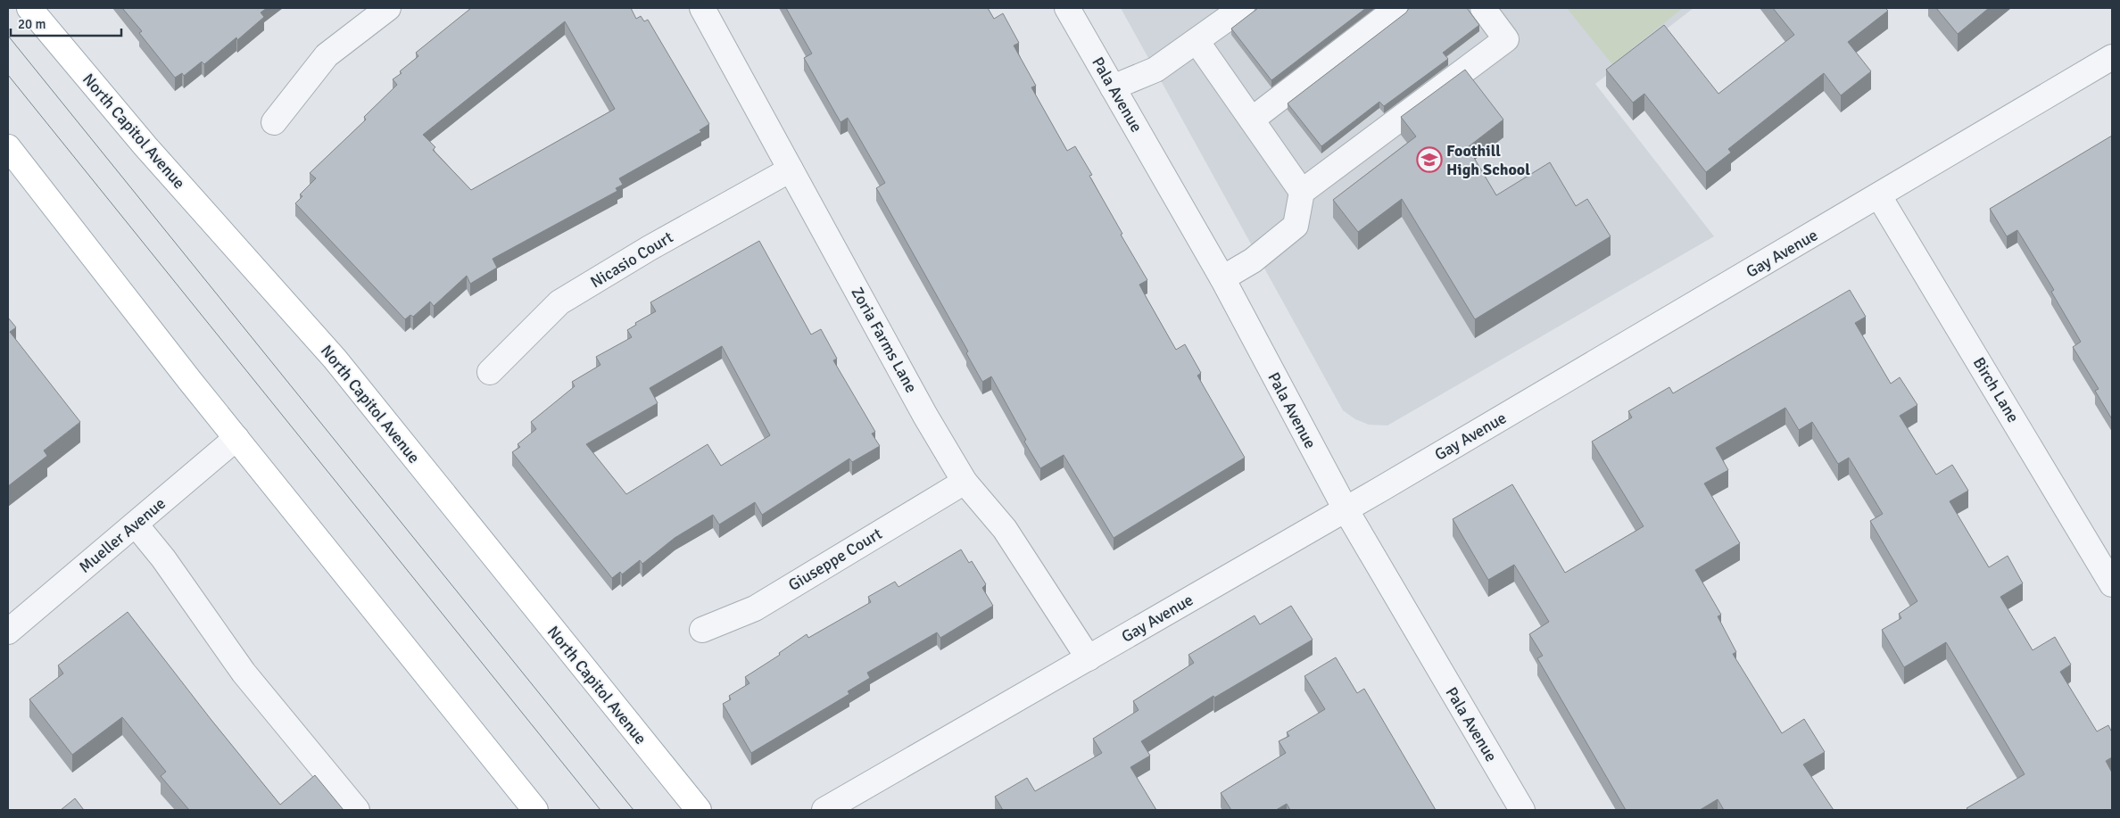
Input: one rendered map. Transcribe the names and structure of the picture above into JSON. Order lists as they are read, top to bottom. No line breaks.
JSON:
{"streets":{"main road":["North Capitol Avenue"],"street":["Pala Avenue","Gay Avenue","Nicasio Court","Zoria Farms Lane","Birch Lane","Mueller Avenue","Giuseppe Court"]},"crossings":[["Pala Avenue","Gay Avenue"],["Gay Avenue","Zoria Farms Lane"],["Gay Avenue","Birch Lane"],["Nicasio Court","Zoria Farms Lane"],["Zoria Farms Lane","Giuseppe Court"]],"places":{"school or university":["Foothill High School"]},"scale_bar":"20 m"}
